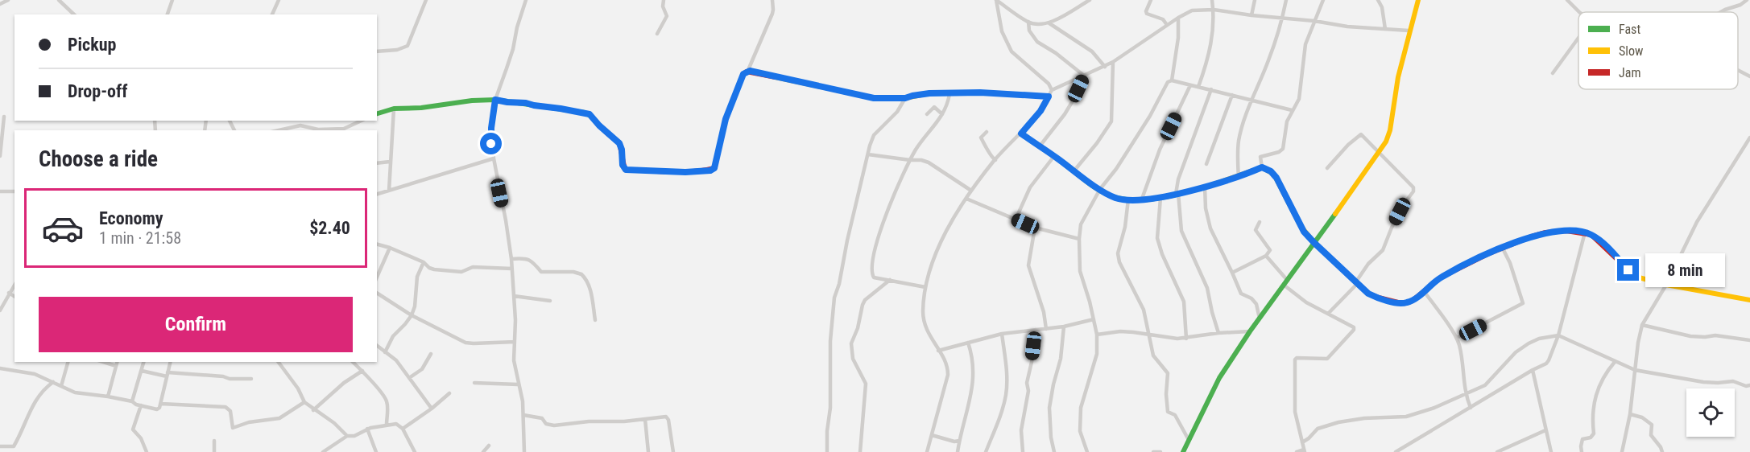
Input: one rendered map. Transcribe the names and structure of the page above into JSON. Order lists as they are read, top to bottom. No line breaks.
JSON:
{"legend":["Fast","Slow","Jam"],"page":{"banner":["Pickup","Drop-off"],"heading":"Choose a ride","list":[{"name":"Economy","note":"1 min · 21:58","value":"$2.40"}],"bubble":"8 min","buttons":"Confirm"}}
